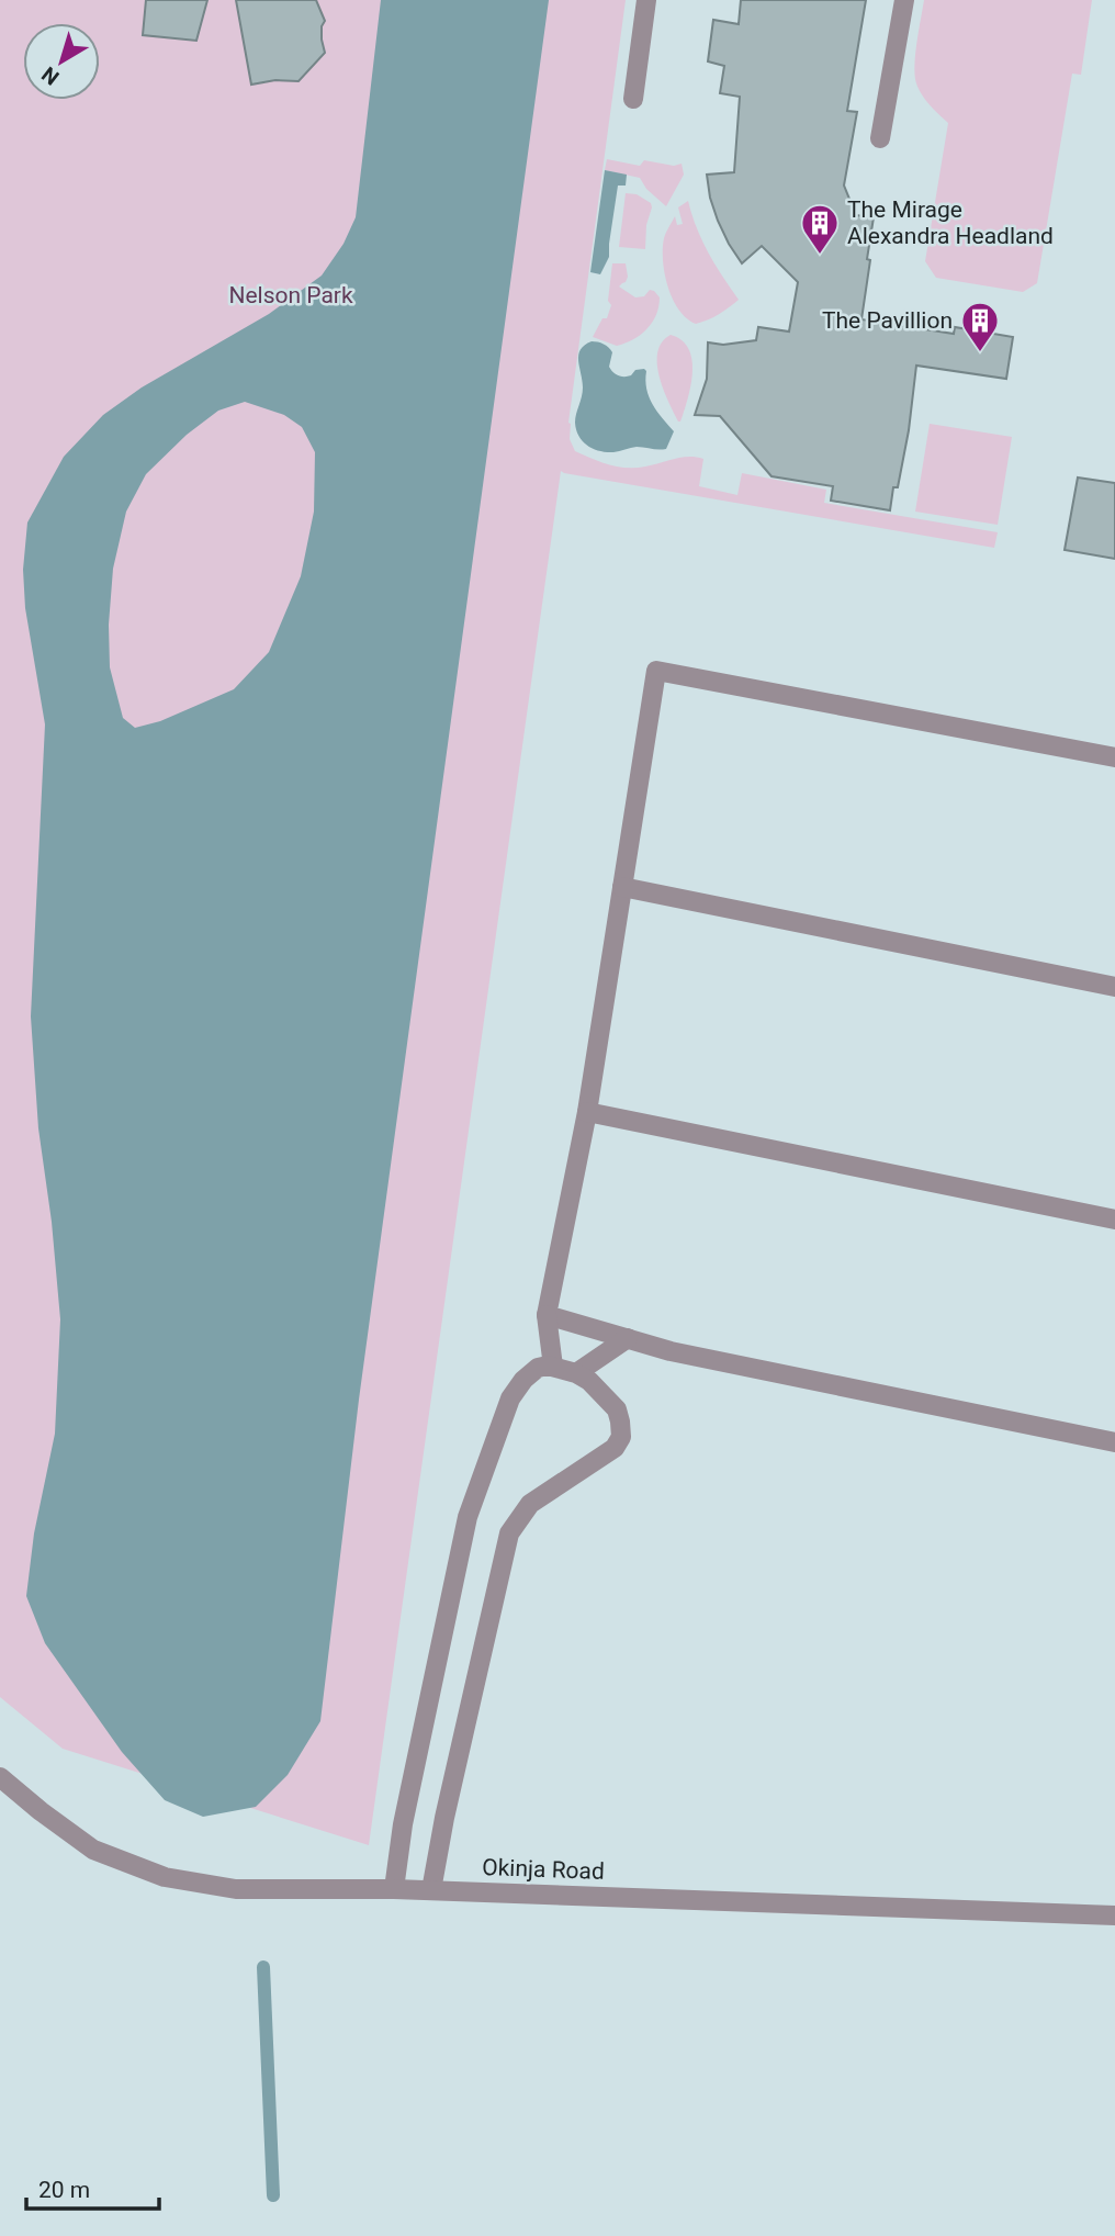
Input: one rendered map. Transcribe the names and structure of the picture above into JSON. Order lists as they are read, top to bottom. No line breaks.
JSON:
{"streets":{"street":["Okinja Road"]},"parks":["Nelson Park"],"places":{"building":["The Mirage Alexandra Headland","The Pavillion"]},"scale_bar":"20 m","north":"bottom left"}
